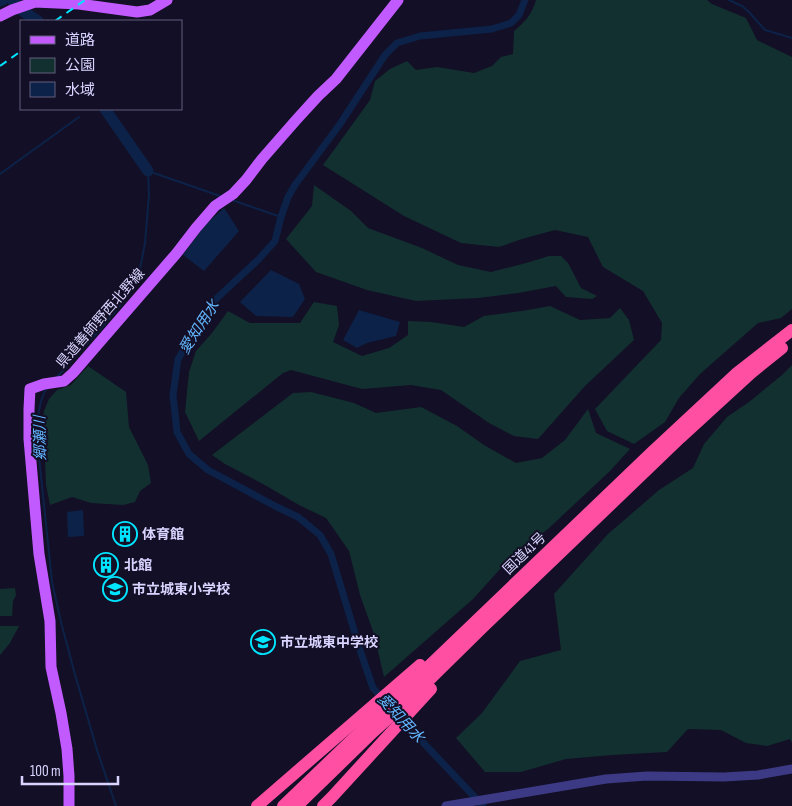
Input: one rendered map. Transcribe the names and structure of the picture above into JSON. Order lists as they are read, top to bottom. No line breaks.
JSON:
{"streets":{"highway":["国道41号"],"main road":["県道善師野西北野線"]},"water":["愛知用水","郷瀬川"],"places":{"building":["体育館","北館"],"school or university":["市立城東小学校","市立城東中学校"]},"legend":["道路","公園","水域"],"scale_bar":"100 m"}
